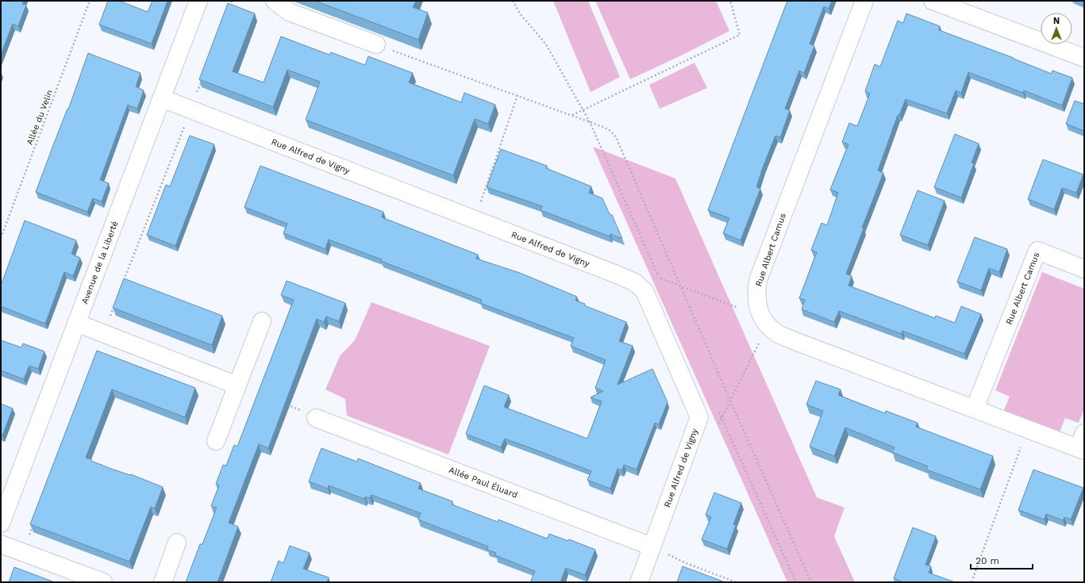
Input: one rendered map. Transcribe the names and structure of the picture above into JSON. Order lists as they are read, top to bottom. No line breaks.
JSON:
{"streets":{"street":["Rue Alfred de Vigny","Rue Albert Camus","Avenue de la Liberté","Allée Paul Éluard"],"path":["Allée du Velin"]},"crossings":[["Rue Alfred de Vigny","Avenue de la Liberté"],["Rue Alfred de Vigny","Allée Paul Éluard"]],"scale_bar":"20 m","north":"top"}
